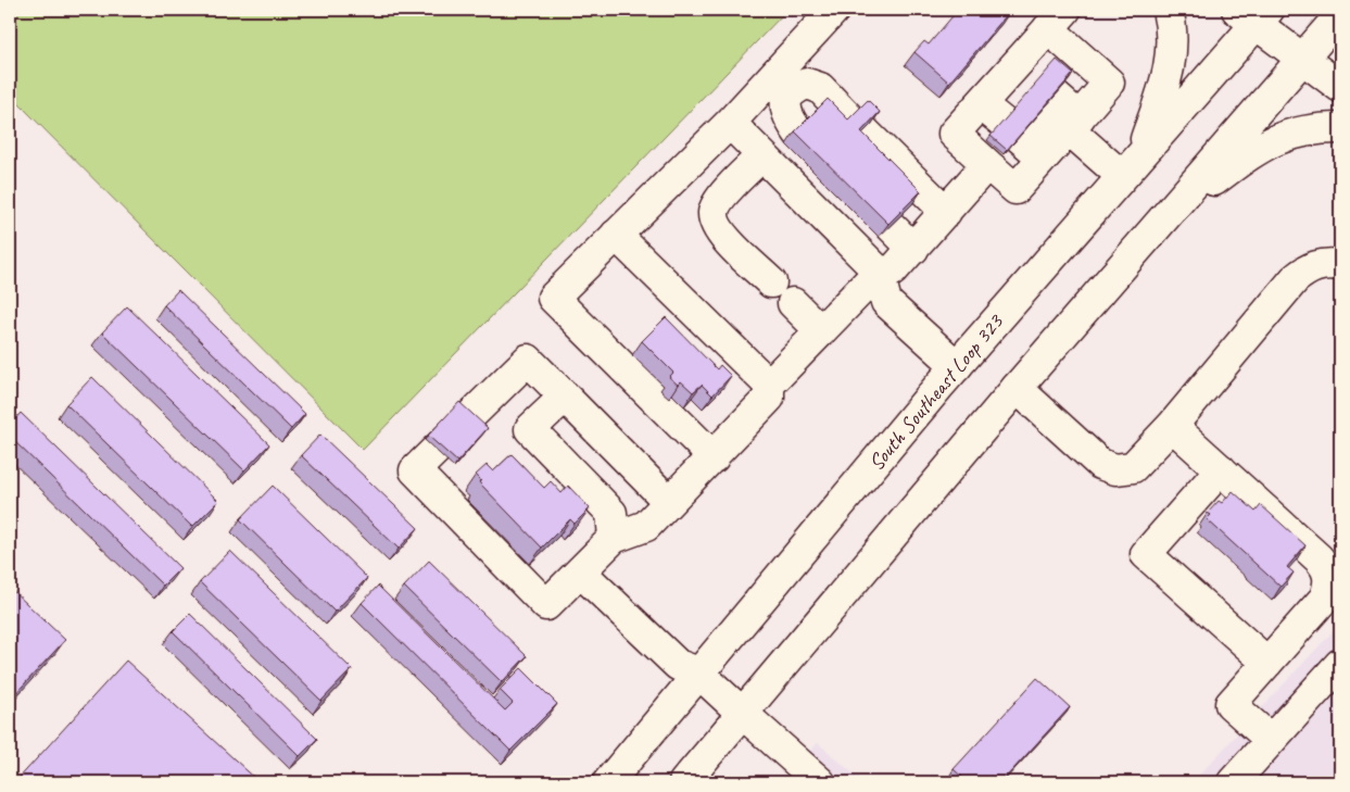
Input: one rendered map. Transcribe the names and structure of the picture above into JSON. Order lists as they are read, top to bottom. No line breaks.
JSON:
{"streets":{"main road":["South Southeast Loop 323"]}}
